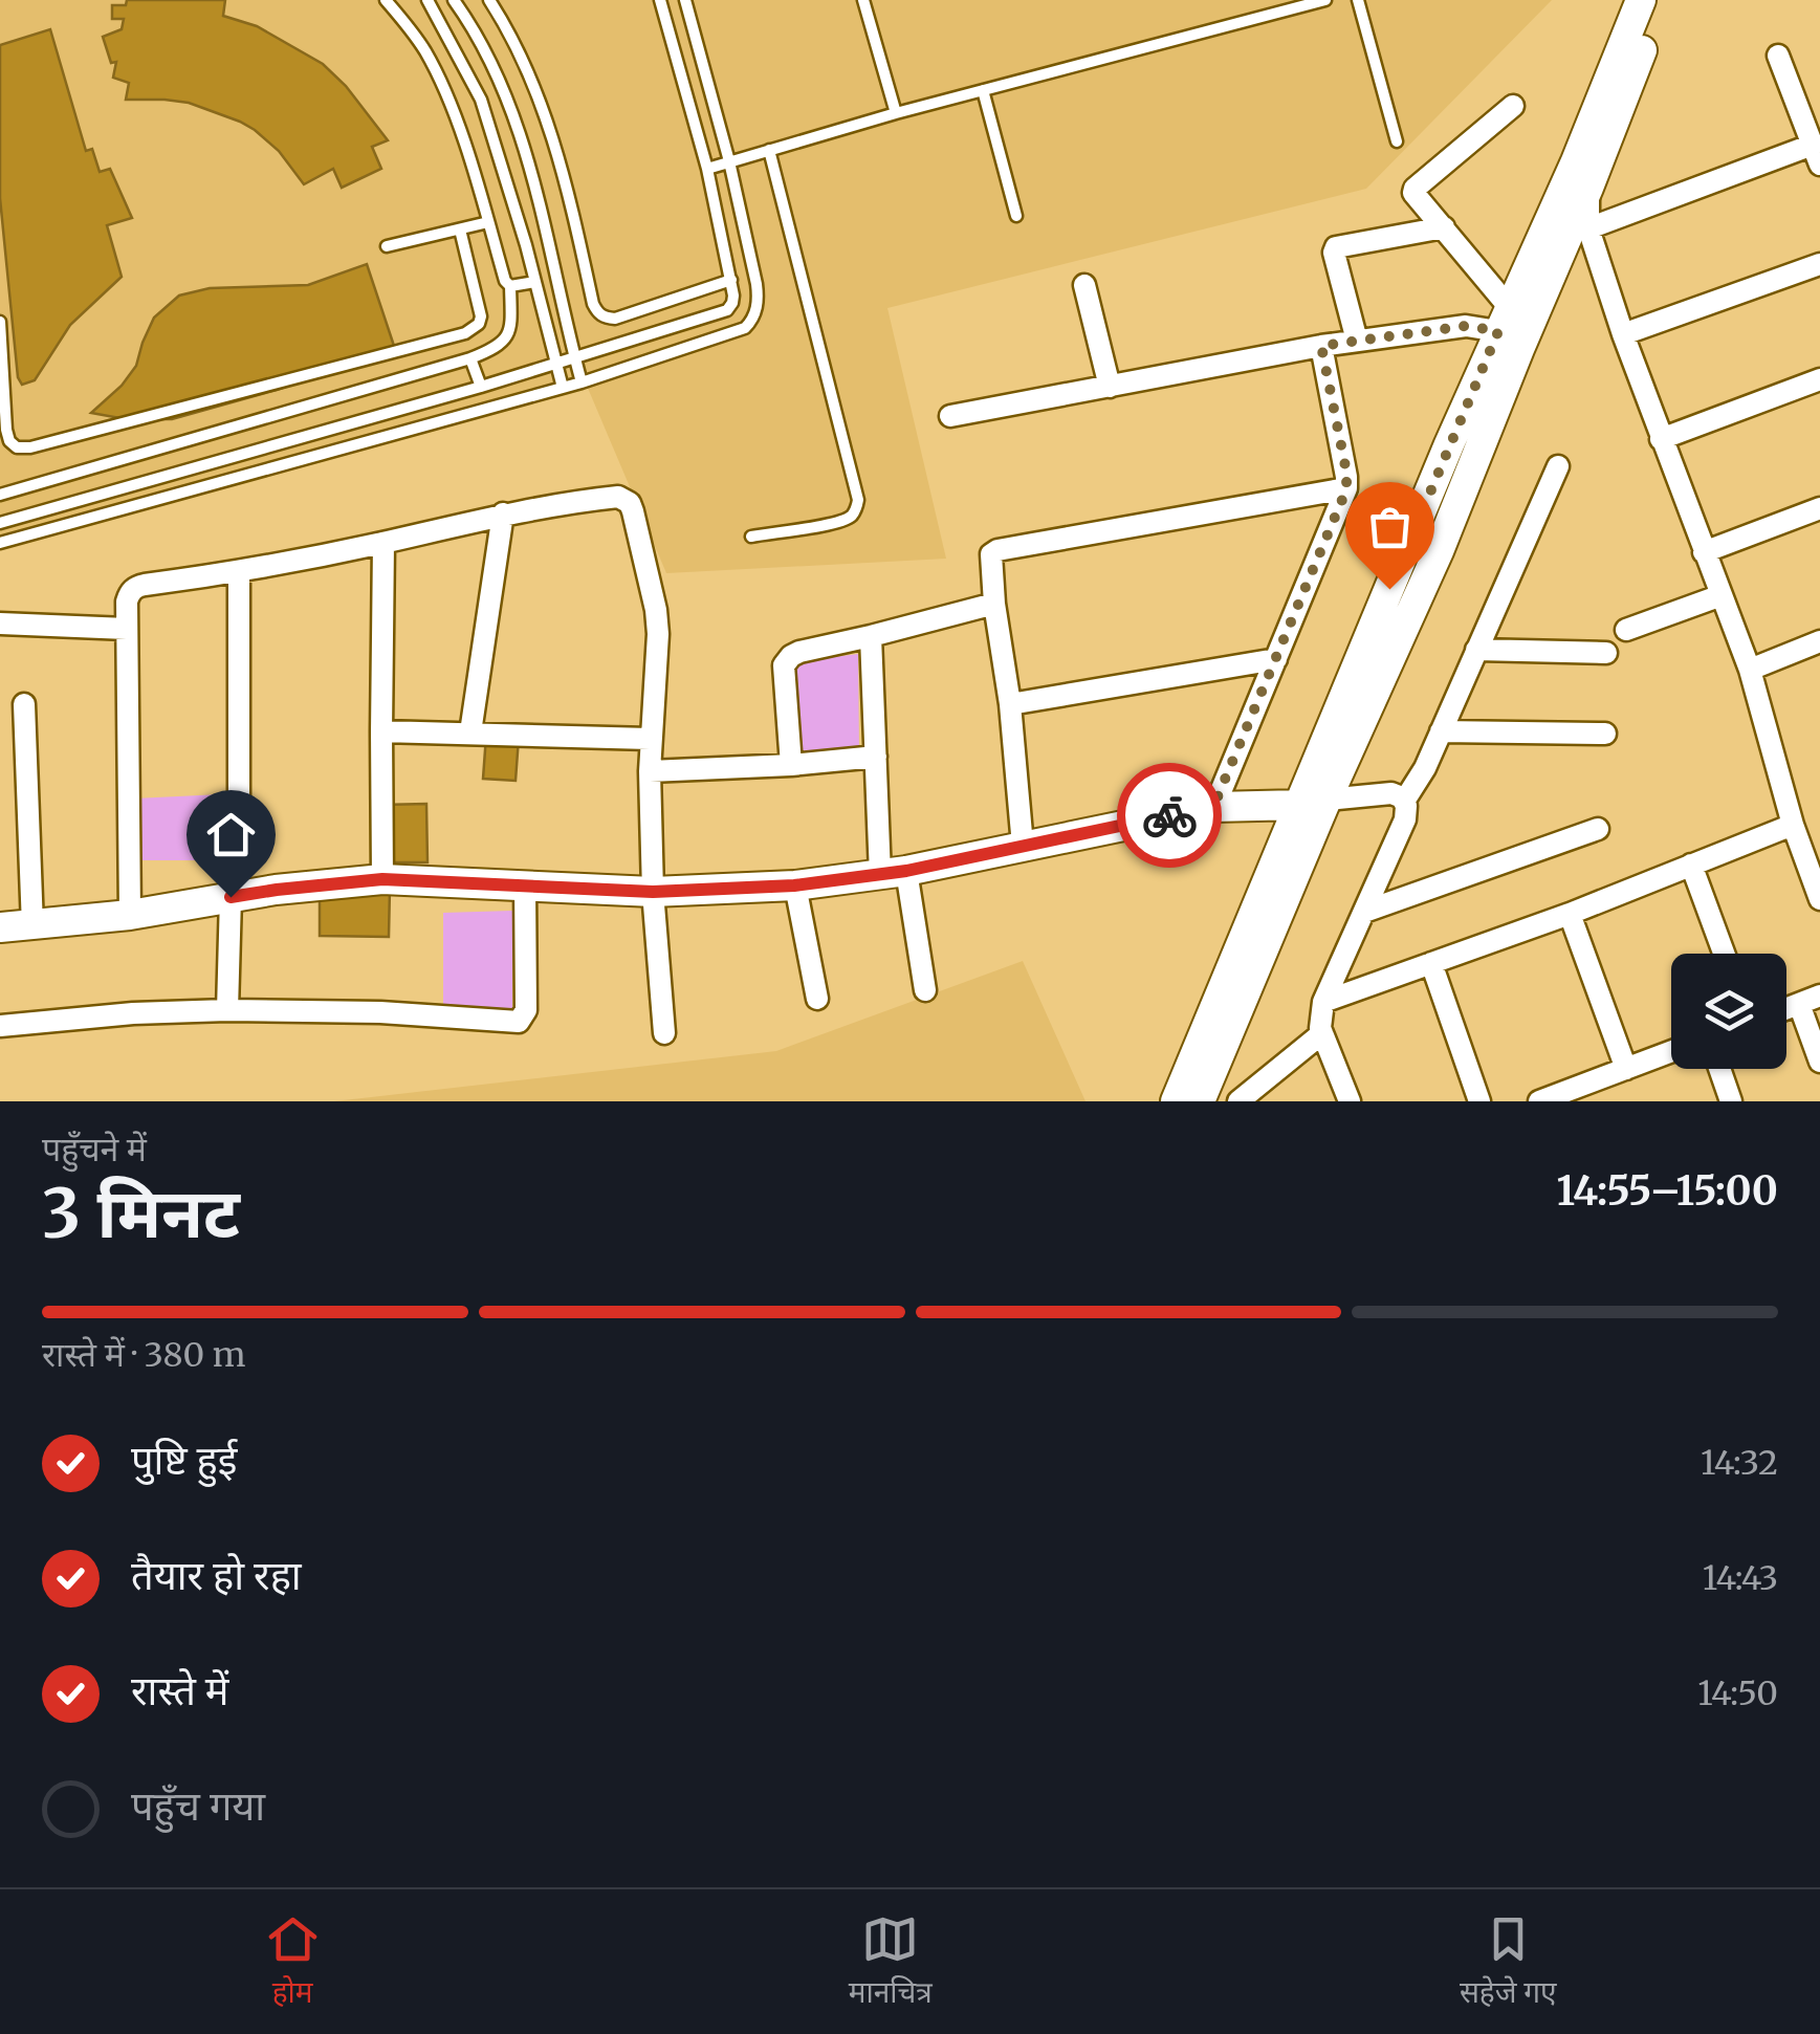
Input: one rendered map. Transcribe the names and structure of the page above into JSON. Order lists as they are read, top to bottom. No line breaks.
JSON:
{"page":{"heading":["3 मिनट","पहुँचने में","14:55–15:00"],"bar":"रास्ते में · 380 m","list":[["पुष्टि हुई","14:32"],["तैयार हो रहा","14:43"],["रास्ते में","14:50"],"पहुँच गया"],"tabs":["होम","मानचित्र","सहेजे गए"]}}
